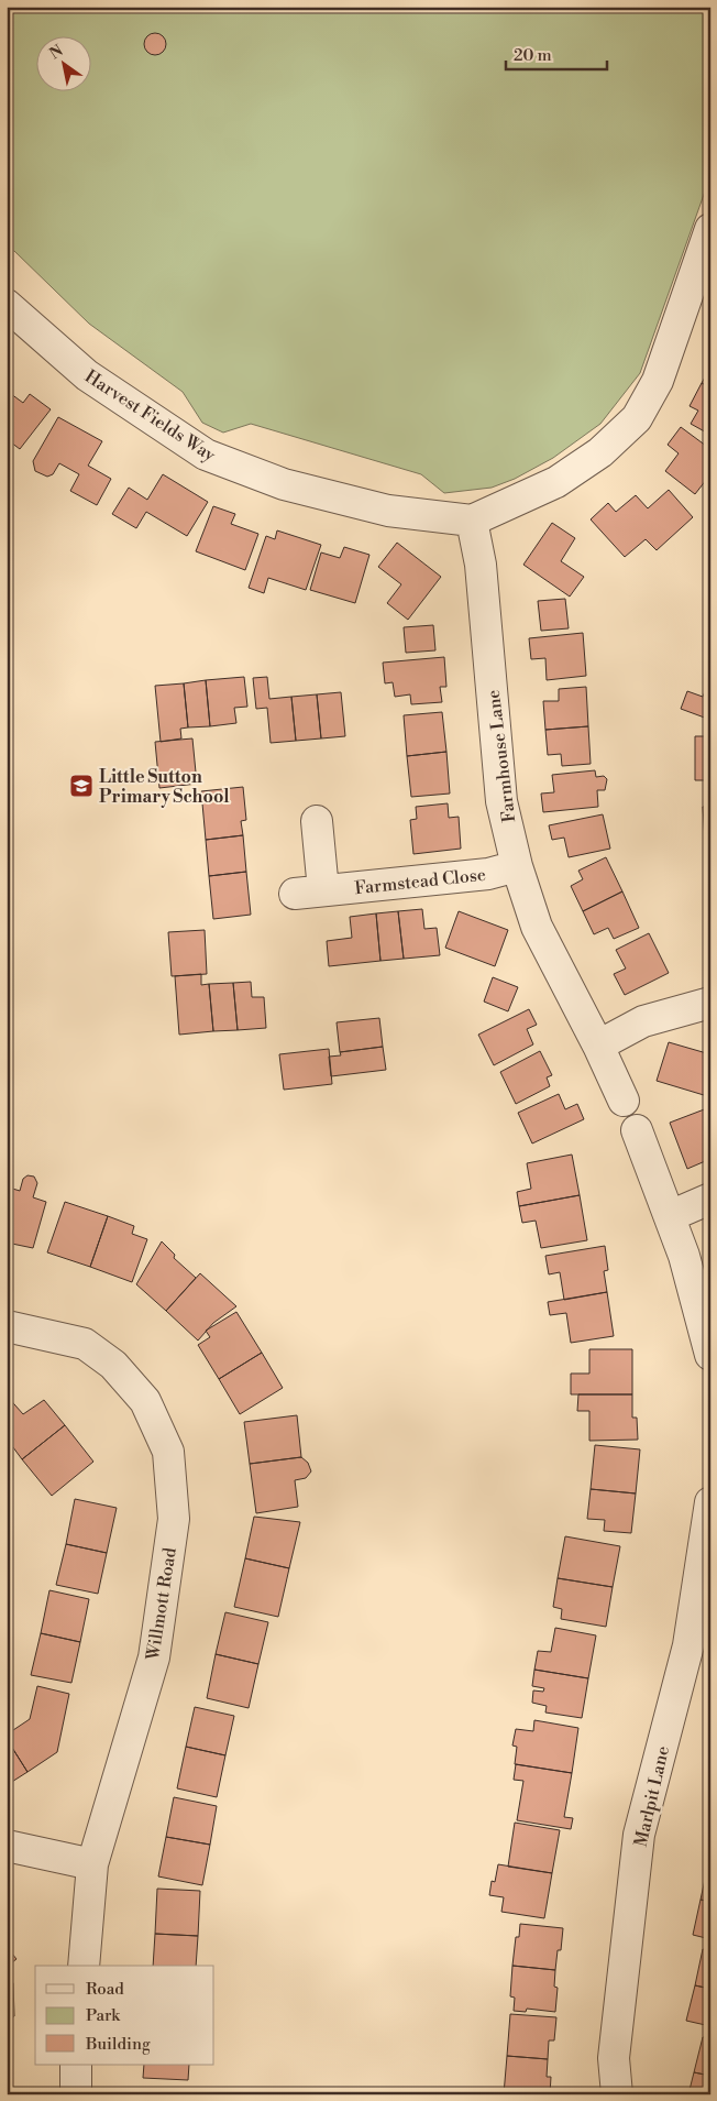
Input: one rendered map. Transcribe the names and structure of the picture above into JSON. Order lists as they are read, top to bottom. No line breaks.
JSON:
{"streets":{"street":["Harvest Fields Way","Farmhouse Lane","Farmstead Close","Willmott Road","Marlpit Lane"]},"crossings":[["Harvest Fields Way","Farmhouse Lane"],["Farmhouse Lane","Farmstead Close"]],"places":{"school or university":["Little Sutton Primary School"]},"legend":["Road","Park","Building"],"scale_bar":"20 m","north":"top left"}
